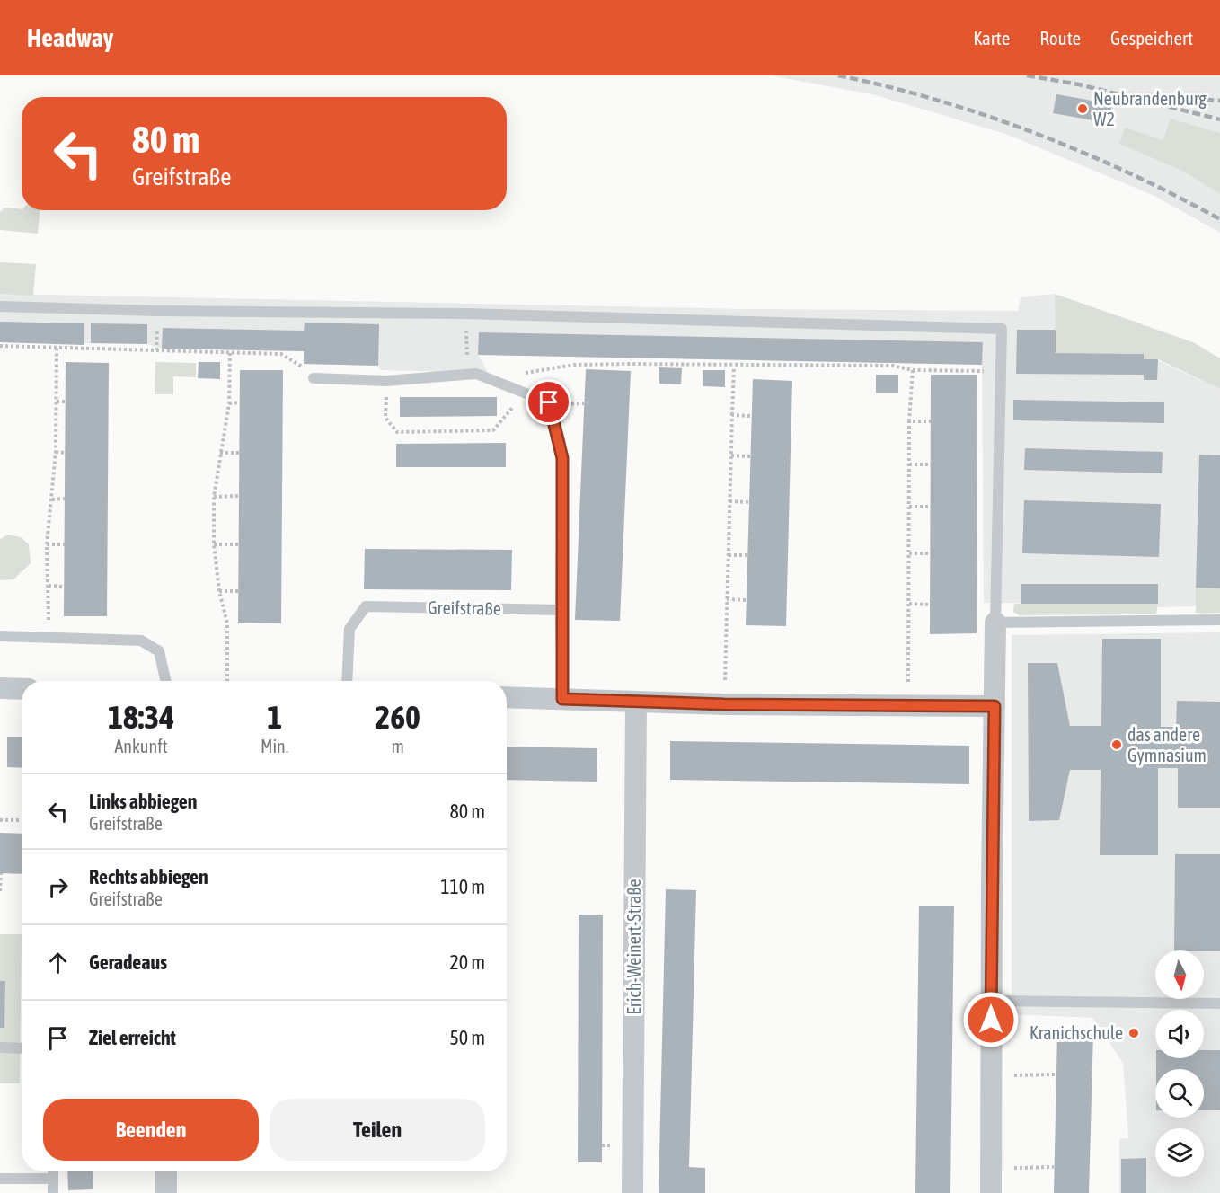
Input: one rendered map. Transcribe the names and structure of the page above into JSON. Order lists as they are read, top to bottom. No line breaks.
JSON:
{"streets":{"street":["Erich-Weinert-Straße"],"lane":["Greifstraße"]},"places":["Neubrandenburg W2","das andere Gymnasium","Kranichschule"],"north":"bottom","page":{"header":"Headway","nav":["Karte","Route","Gespeichert"],"turn":["80 m","Greifstraße"],"eta":["18:34","Ankunft","1","Min.","260","m"],"list":[{"name":"Links abbiegen","note":"Greifstraße","value":"80 m"},{"name":"Rechts abbiegen","note":"Greifstraße","value":"110 m"},{"name":"Geradeaus","value":"20 m"},{"name":"Ziel erreicht","value":"50 m"}],"buttons":["Beenden","Teilen"]}}
